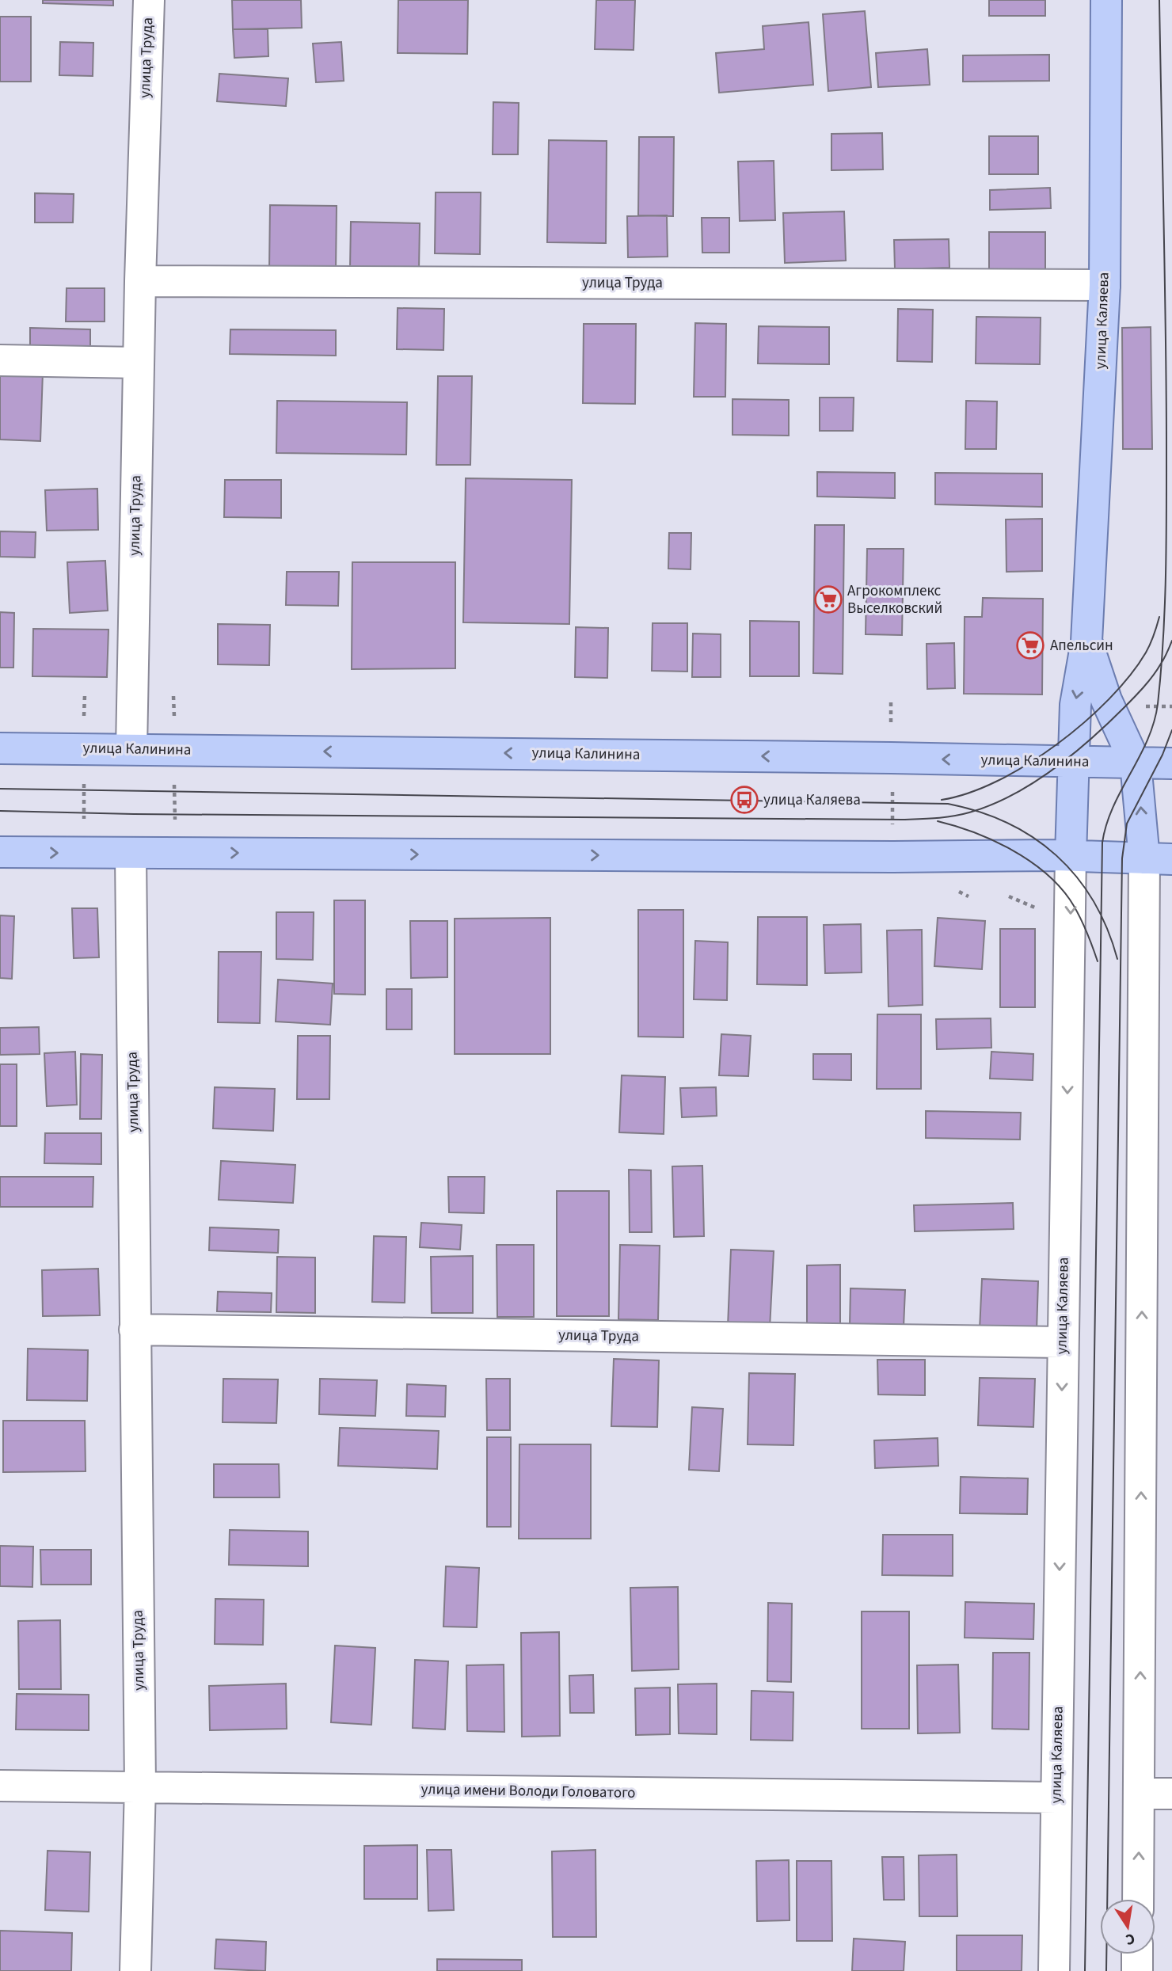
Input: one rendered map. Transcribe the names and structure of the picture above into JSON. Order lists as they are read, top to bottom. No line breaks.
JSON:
{"streets":{"main road":["улица Каляева","улица Калинина"],"street":["улица Труда","улица имени Володи Головатого"]},"crossings":[["улица Труда","улица Каляева"],["улица Труда","улица Калинина"],["улица Труда","улица имени Володи Головатого"],["улица Каляева","улица Калинина"],["улица Каляева","улица имени Володи Головатого"]],"places":{"supermarket":["Агрокомплекс Выселковский","Апельсин"],"bus stop":["улица Каляева"]},"north":"bottom"}
